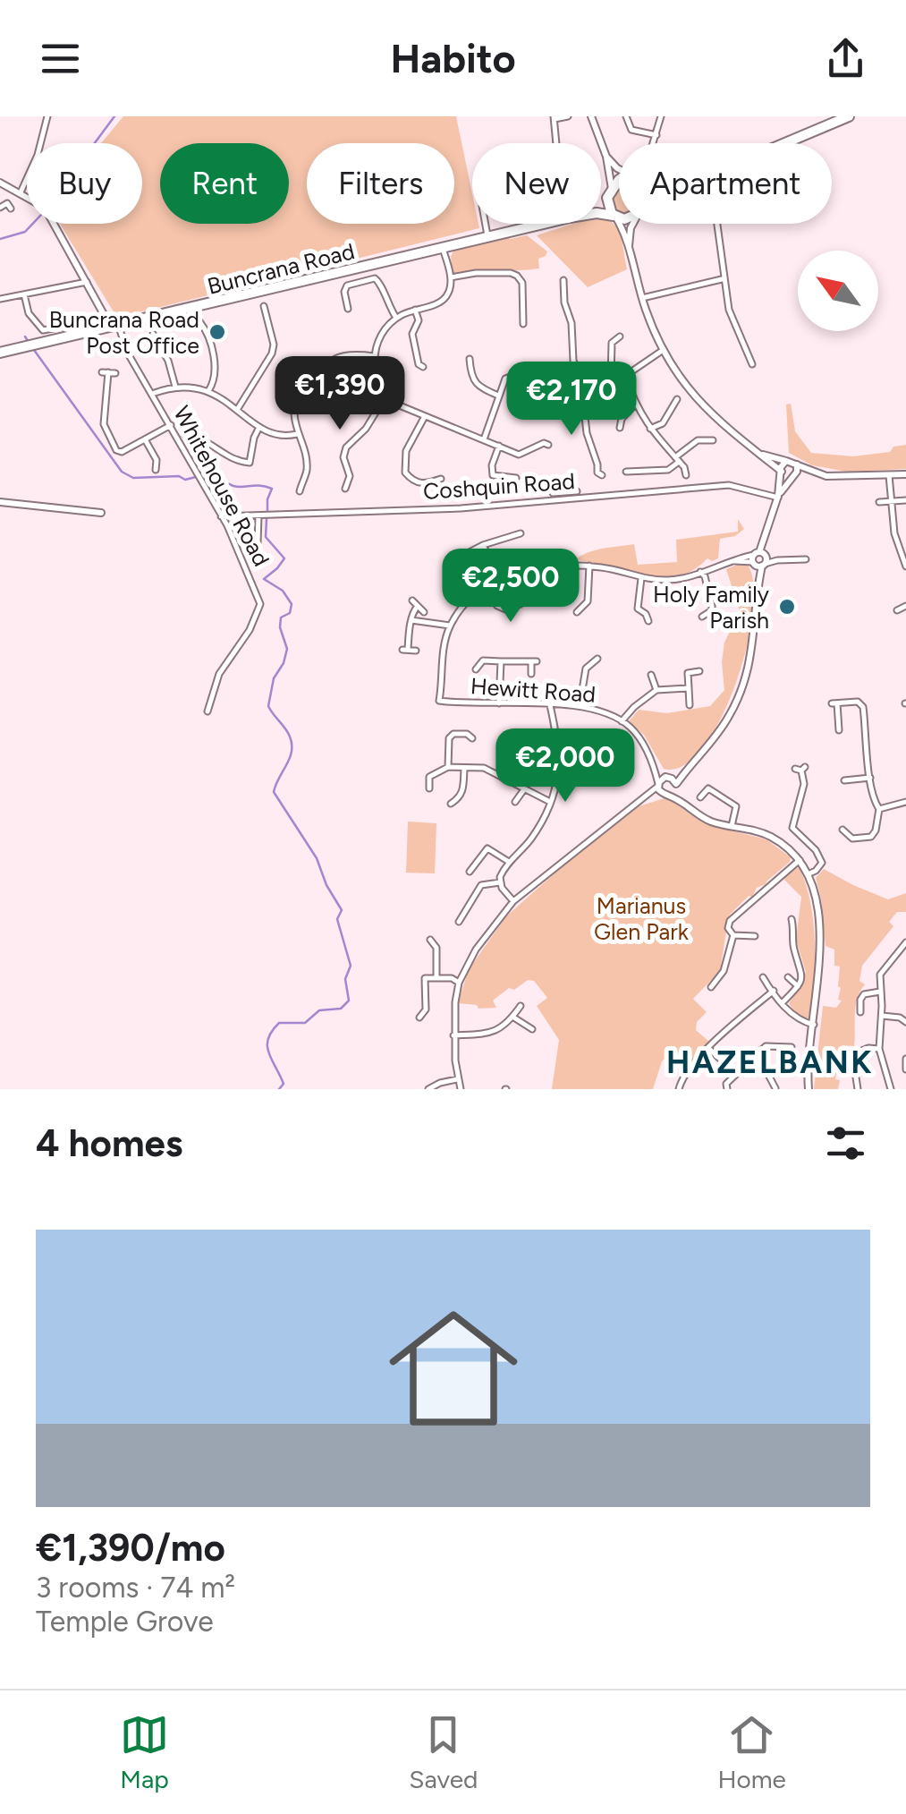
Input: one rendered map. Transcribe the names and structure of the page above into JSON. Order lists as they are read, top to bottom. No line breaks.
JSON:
{"streets":{"highway":["Buncrana Road"],"street":["Whitehouse Road","Coshquin Road","Hewitt Road"]},"crossings":[["Buncrana Road","Whitehouse Road"],["Whitehouse Road","Coshquin Road"]],"districts":["HAZELBANK"],"parks":["Marianus Glen Park"],"places":["Buncrana Road Post Office","Holy Family Parish"],"north":"top left","page":{"header":"Habito","chip":["Buy","Rent","Filters","New","Apartment"],"price":["€1,390","€2,170","€2,500","€2,000"],"heading":"4 homes","list":[{"name":"€1,390/mo","note":"3 rooms · 74 m² · Temple Grove"}],"tabs":["Map","Saved","Home"]}}
